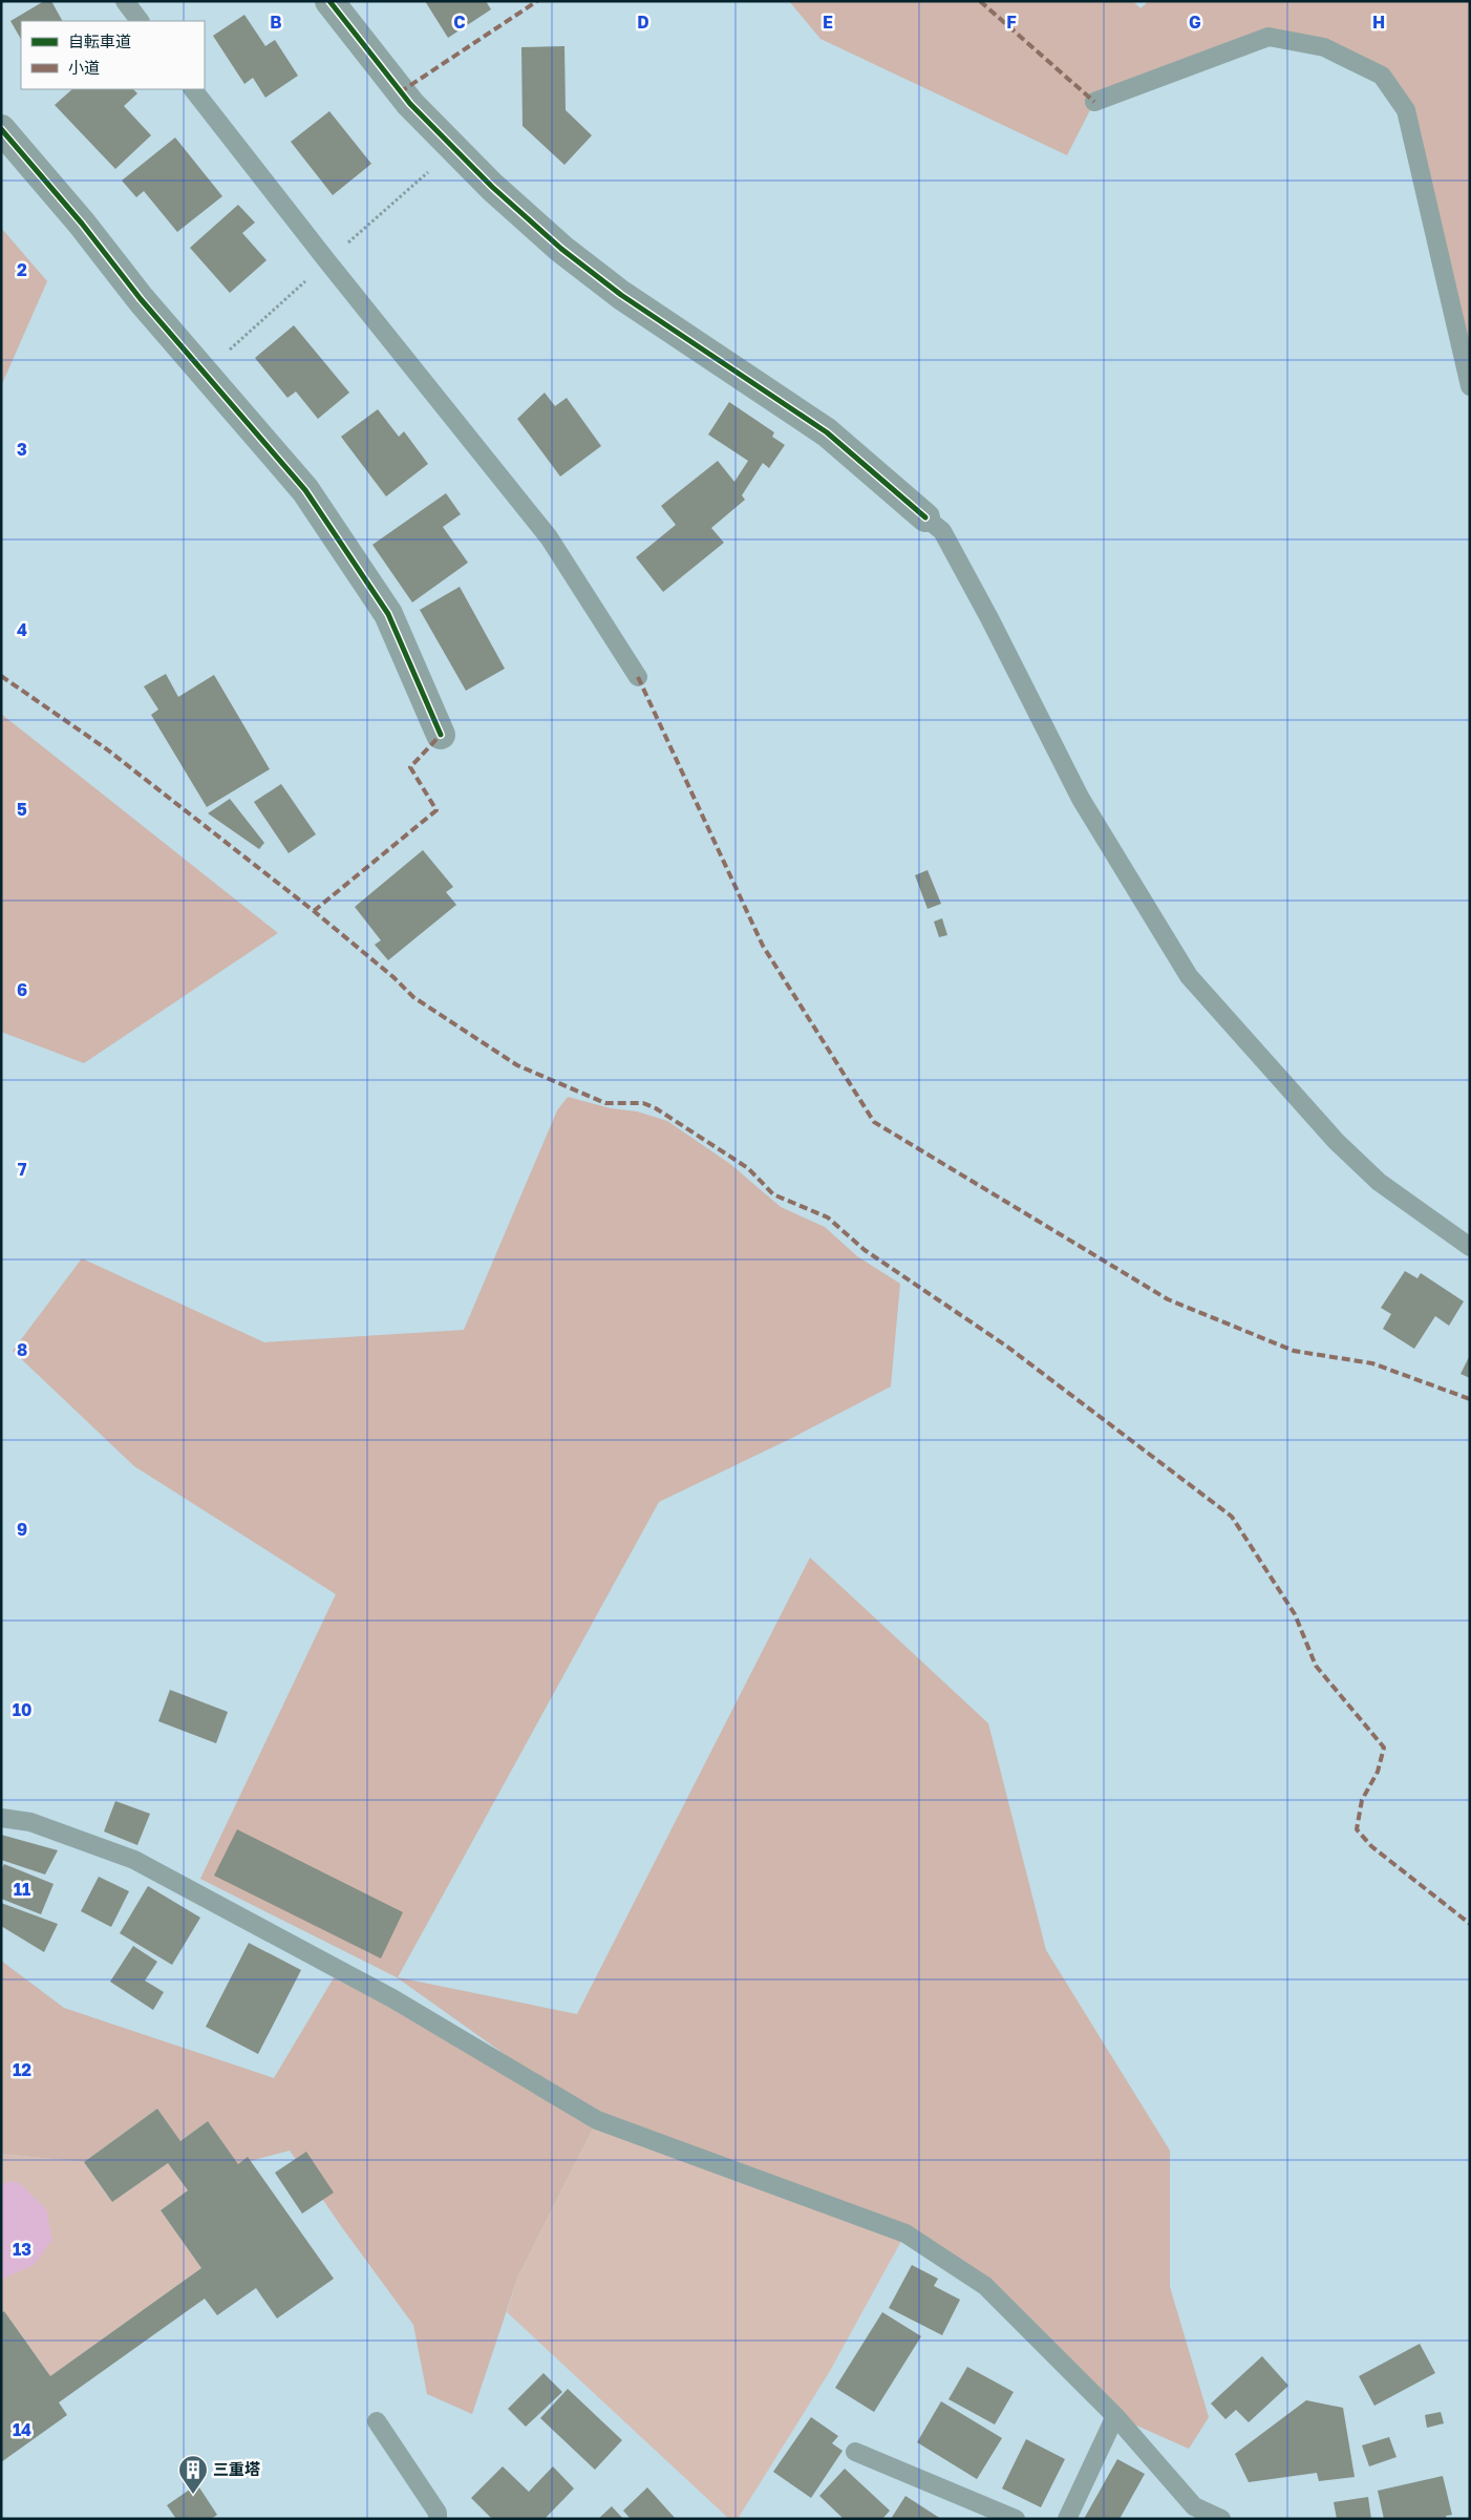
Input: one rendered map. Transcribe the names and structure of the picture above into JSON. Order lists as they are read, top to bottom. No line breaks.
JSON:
{"places":{"building":["三重塔"]},"legend":["自転車道","小道"],"grid":{"columns":["B","C","D","E","F","G","H"],"rows":["2","3","4","5","6","7","8","9","10","11","12","13","14"]}}
